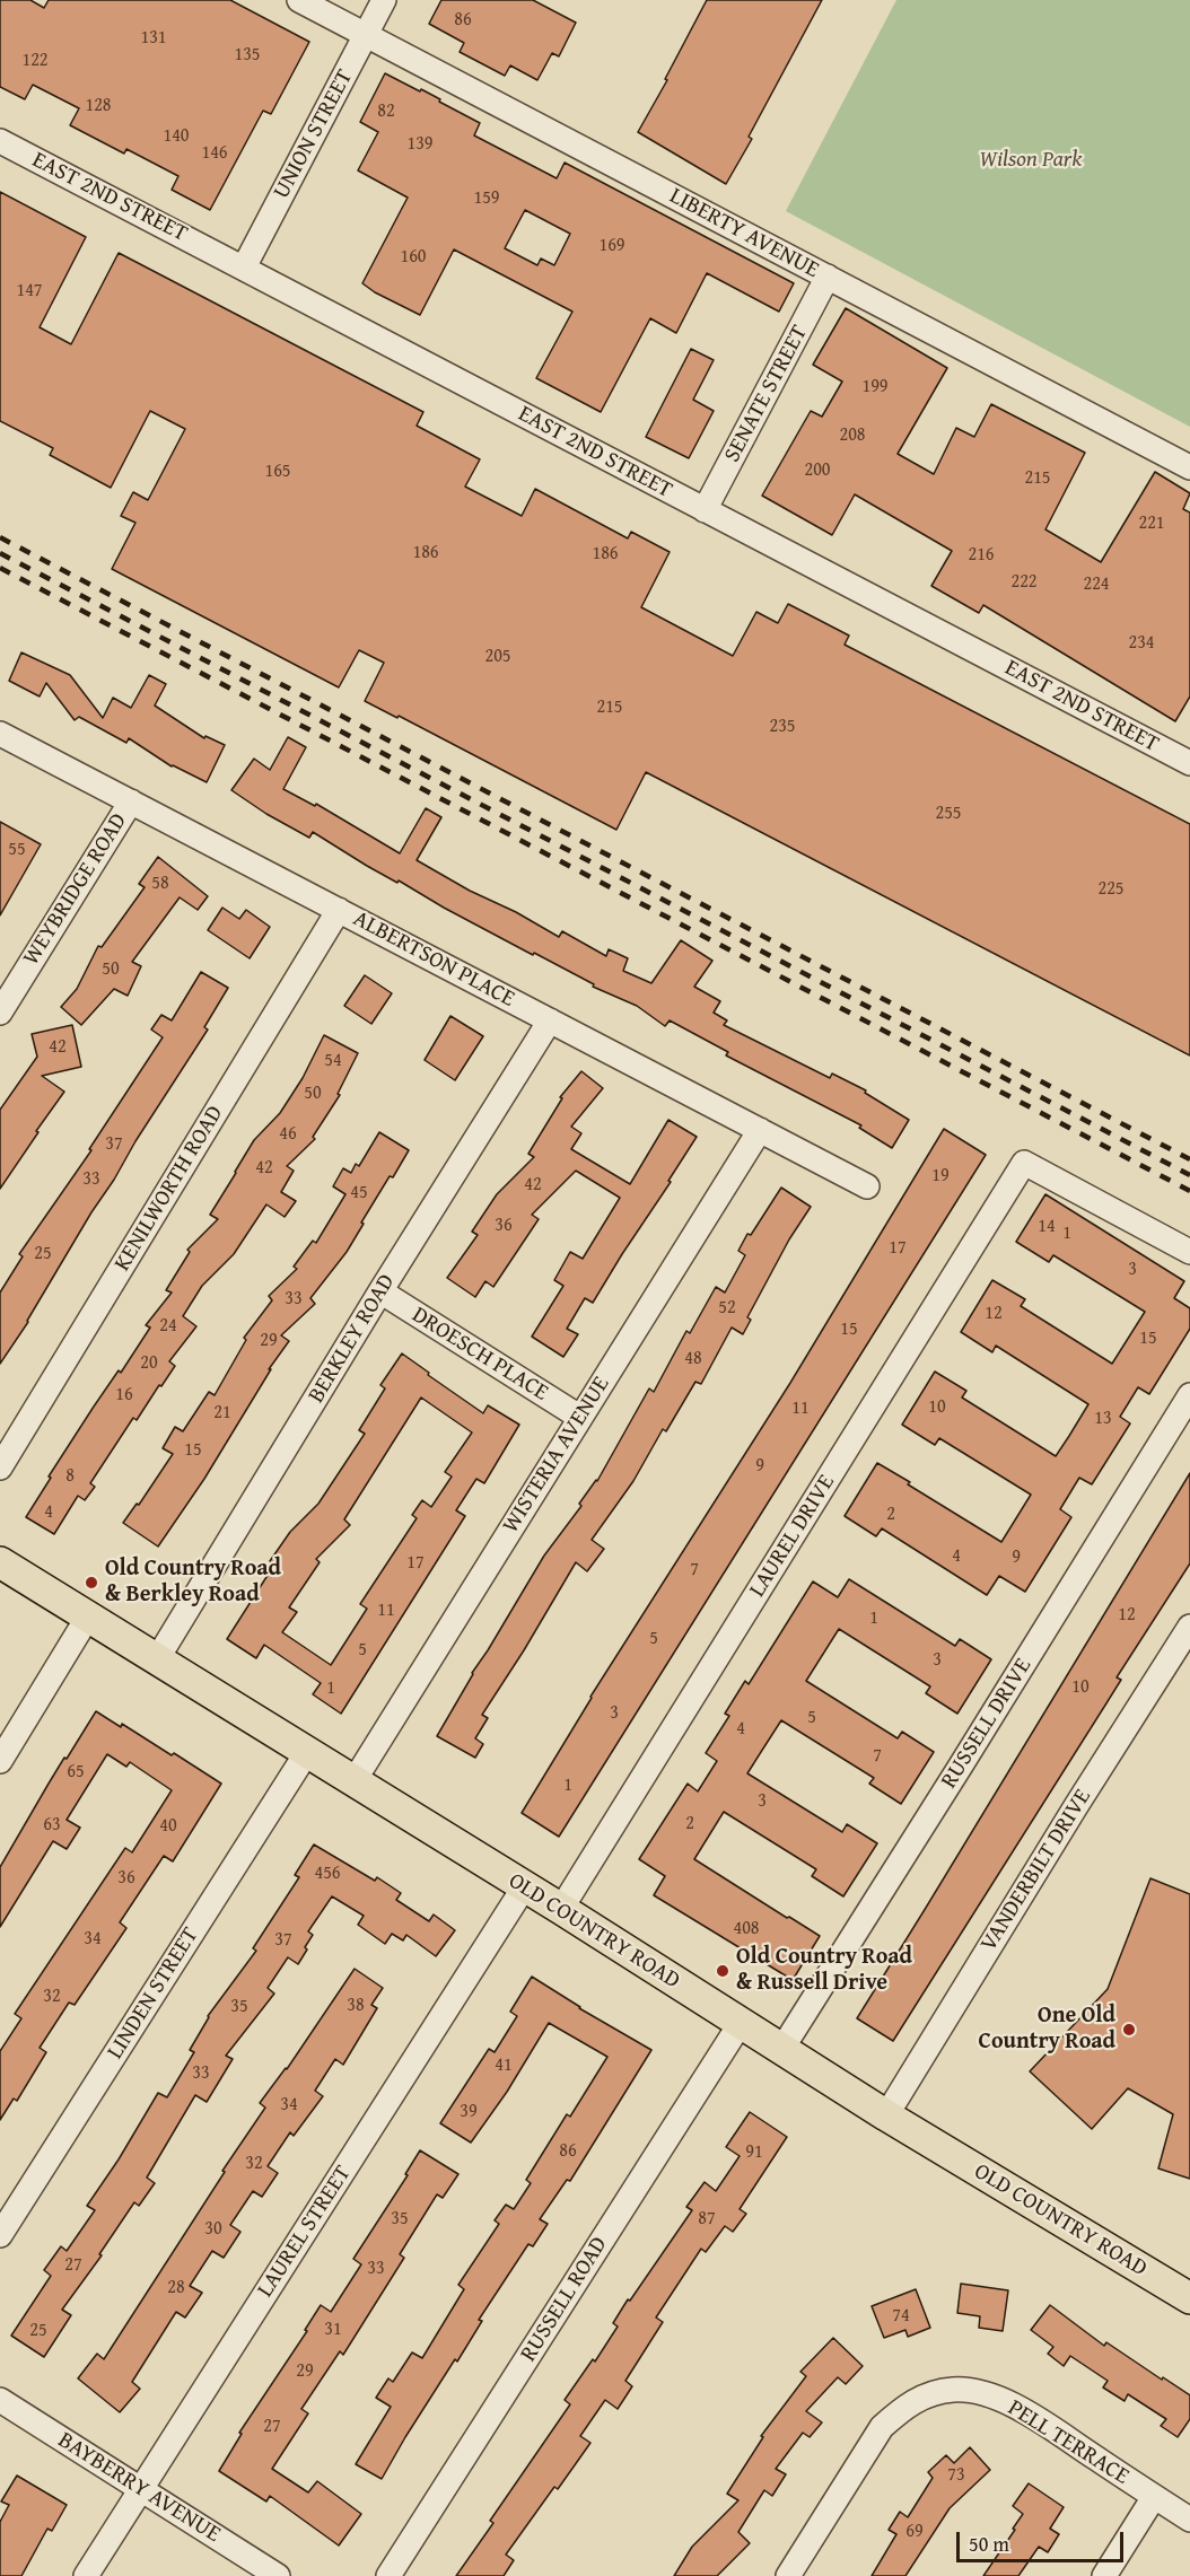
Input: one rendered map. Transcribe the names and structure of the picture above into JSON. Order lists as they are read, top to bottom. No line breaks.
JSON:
{"streets":{"main road":["OLD COUNTRY ROAD"],"street":["UNION STREET","EAST 2ND STREET","LIBERTY AVENUE","SENATE STREET","WEYBRIDGE ROAD","ALBERTSON PLACE","KENILWORTH ROAD","BERKLEY ROAD","DROESCH PLACE","WISTERIA AVENUE","LAUREL DRIVE","RUSSELL DRIVE","VANDERBILT DRIVE","LINDEN STREET","LAUREL STREET","RUSSELL ROAD","PELL TERRACE","BAYBERRY AVENUE"]},"crossings":[["UNION STREET","EAST 2ND STREET"],["UNION STREET","LIBERTY AVENUE"],["EAST 2ND STREET","SENATE STREET"],["LIBERTY AVENUE","SENATE STREET"],["WEYBRIDGE ROAD","ALBERTSON PLACE"],["ALBERTSON PLACE","KENILWORTH ROAD"],["ALBERTSON PLACE","BERKLEY ROAD"],["ALBERTSON PLACE","WISTERIA AVENUE"],["BERKLEY ROAD","DROESCH PLACE"],["BERKLEY ROAD","OLD COUNTRY ROAD"],["DROESCH PLACE","WISTERIA AVENUE"],["WISTERIA AVENUE","OLD COUNTRY ROAD"],["LAUREL DRIVE","OLD COUNTRY ROAD"],["RUSSELL DRIVE","OLD COUNTRY ROAD"],["VANDERBILT DRIVE","OLD COUNTRY ROAD"],["OLD COUNTRY ROAD","LINDEN STREET"],["OLD COUNTRY ROAD","LAUREL STREET"],["OLD COUNTRY ROAD","RUSSELL ROAD"],["LAUREL STREET","BAYBERRY AVENUE"]],"parks":["Wilson Park"],"places":["Old Country Road & Berkley Road","Old Country Road & Russell Drive","One Old Country Road"],"house_numbers":["86","131","135","122","128","82","140","139","146","159","169","160","147","199","208","200","165","215","221","186","186","216","222","224","234","205","215","235","255","55","58","225","50","42","54","50","46","37","42","19","33","42","45","36","14","1","17","25","3","33","52","12","24","15","15","29","48","20","16","10","11","21","13","15","9","8","4","2","4","9","17","7","11","12","1","5","5","3","10","1","3","5","4","7","65","1","3","2","63","40","456","36","408","34","37","32","38","35","41","33","34","39","86","91","32","35","87","30","27","33","28","74","31","25","29","27","73","69"],"scale_bar":"50 m"}
